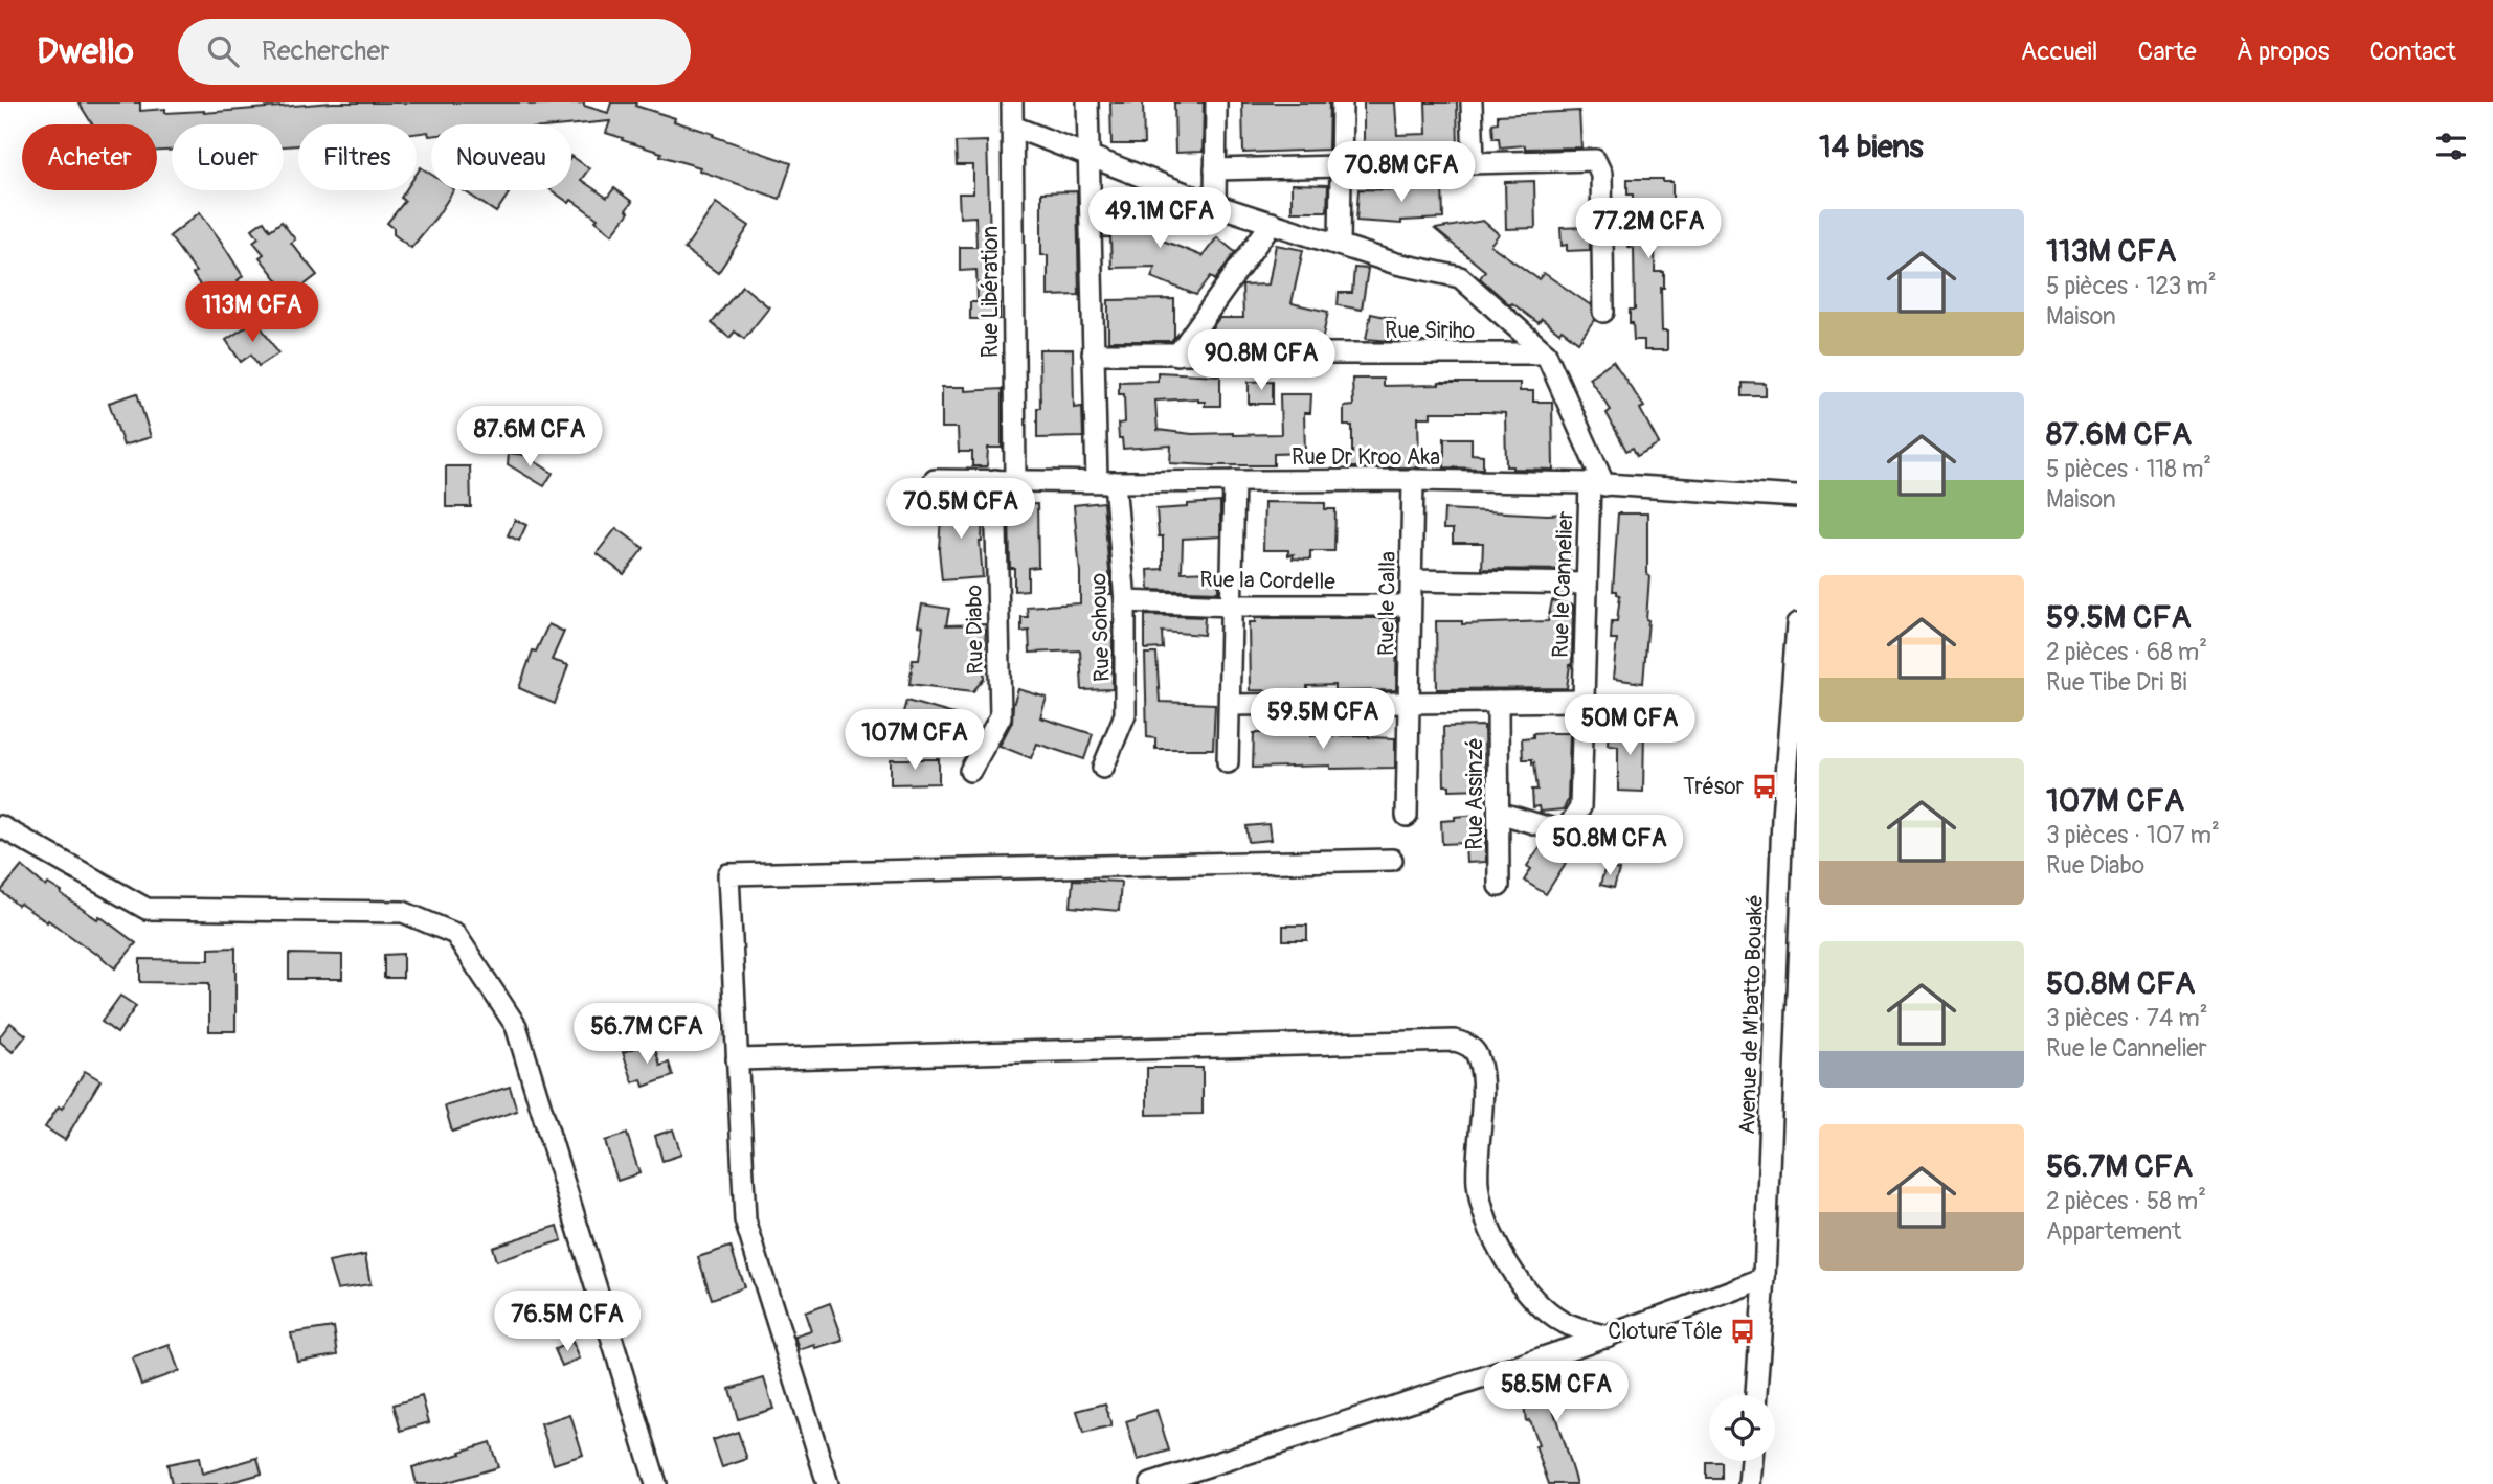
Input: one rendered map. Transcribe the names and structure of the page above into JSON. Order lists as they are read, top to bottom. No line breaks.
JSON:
{"streets":{"street":["Rue Libération","Rue Siriho","Rue Dr Kroo Aka","Rue la Cordelle","Rue le Cannelier","Rue le Calla","Rue Sohouo","Rue Diabo","Rue Assinzé","Avenue de M'batto Bouaké"]},"crossings":[["Rue Libération","Rue Dr Kroo Aka"],["Rue Libération","Rue Diabo"],["Rue Siriho","Rue Sohouo"],["Rue Dr Kroo Aka","Rue le Cannelier"],["Rue Dr Kroo Aka","Rue le Calla"],["Rue Dr Kroo Aka","Rue Sohouo"],["Rue Dr Kroo Aka","Rue Diabo"],["Rue la Cordelle","Rue le Calla"],["Rue la Cordelle","Rue Sohouo"],["Rue le Cannelier","Rue Assinzé"]],"places":{"bus stop":["Trésor","Cloture Tôle"]},"page":{"header":"Dwello","search":"Rechercher","nav":["Accueil","Carte","À propos","Contact"],"heading":"14 biens","chip":["Acheter","Louer","Filtres","Nouveau"],"price":["70.8M CFA","49.1M CFA","77.2M CFA","113M CFA","90.8M CFA","87.6M CFA","70.5M CFA","59.5M CFA","50M CFA","107M CFA","50.8M CFA","56.7M CFA","76.5M CFA","58.5M CFA"],"list":[{"name":"113M CFA","note":"5 pièces · 123 m² · Maison"},{"name":"87.6M CFA","note":"5 pièces · 118 m² · Maison"},{"name":"59.5M CFA","note":"2 pièces · 68 m² · Rue Tibe Dri Bi"},{"name":"107M CFA","note":"3 pièces · 107 m² · Rue Diabo"},{"name":"50.8M CFA","note":"3 pièces · 74 m² · Rue le Cannelier"},{"name":"56.7M CFA","note":"2 pièces · 58 m² · Appartement"}]}}
